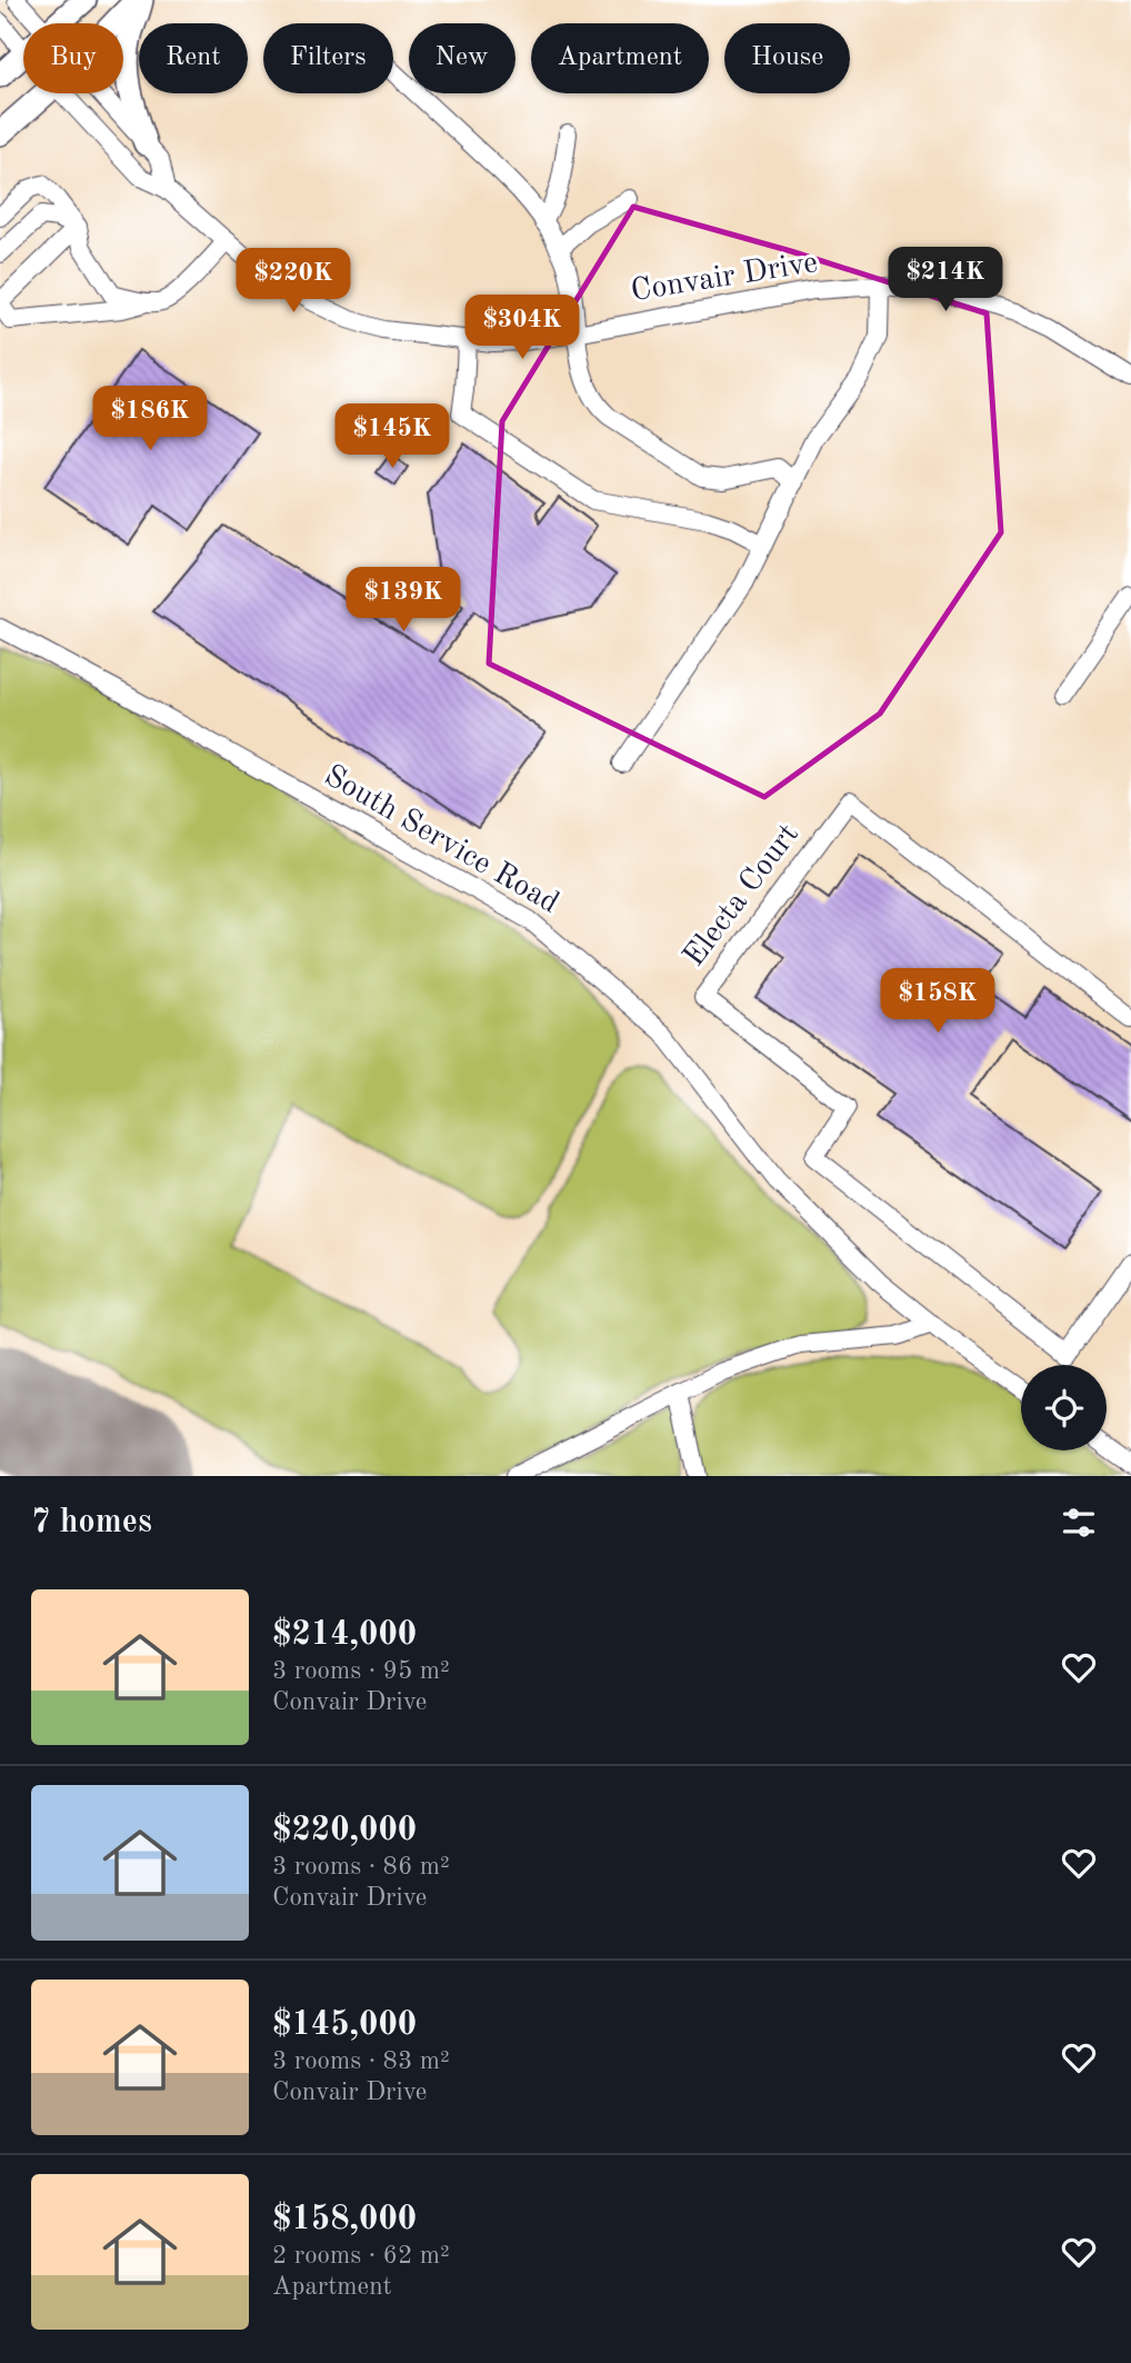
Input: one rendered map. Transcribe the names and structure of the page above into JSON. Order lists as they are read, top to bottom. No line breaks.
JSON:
{"streets":{"street":["Convair Drive","South Service Road","Electa Court"]},"page":{"chip":["Buy","Rent","Filters","New","Apartment","House"],"price":["$214K","$220K","$304K","$186K","$145K","$139K","$158K"],"heading":"7 homes","list":[{"name":"$214,000","note":"3 rooms · 95 m² · Convair Drive"},{"name":"$220,000","note":"3 rooms · 86 m² · Convair Drive"},{"name":"$145,000","note":"3 rooms · 83 m² · Convair Drive"},{"name":"$158,000","note":"2 rooms · 62 m² · Apartment"}]}}
